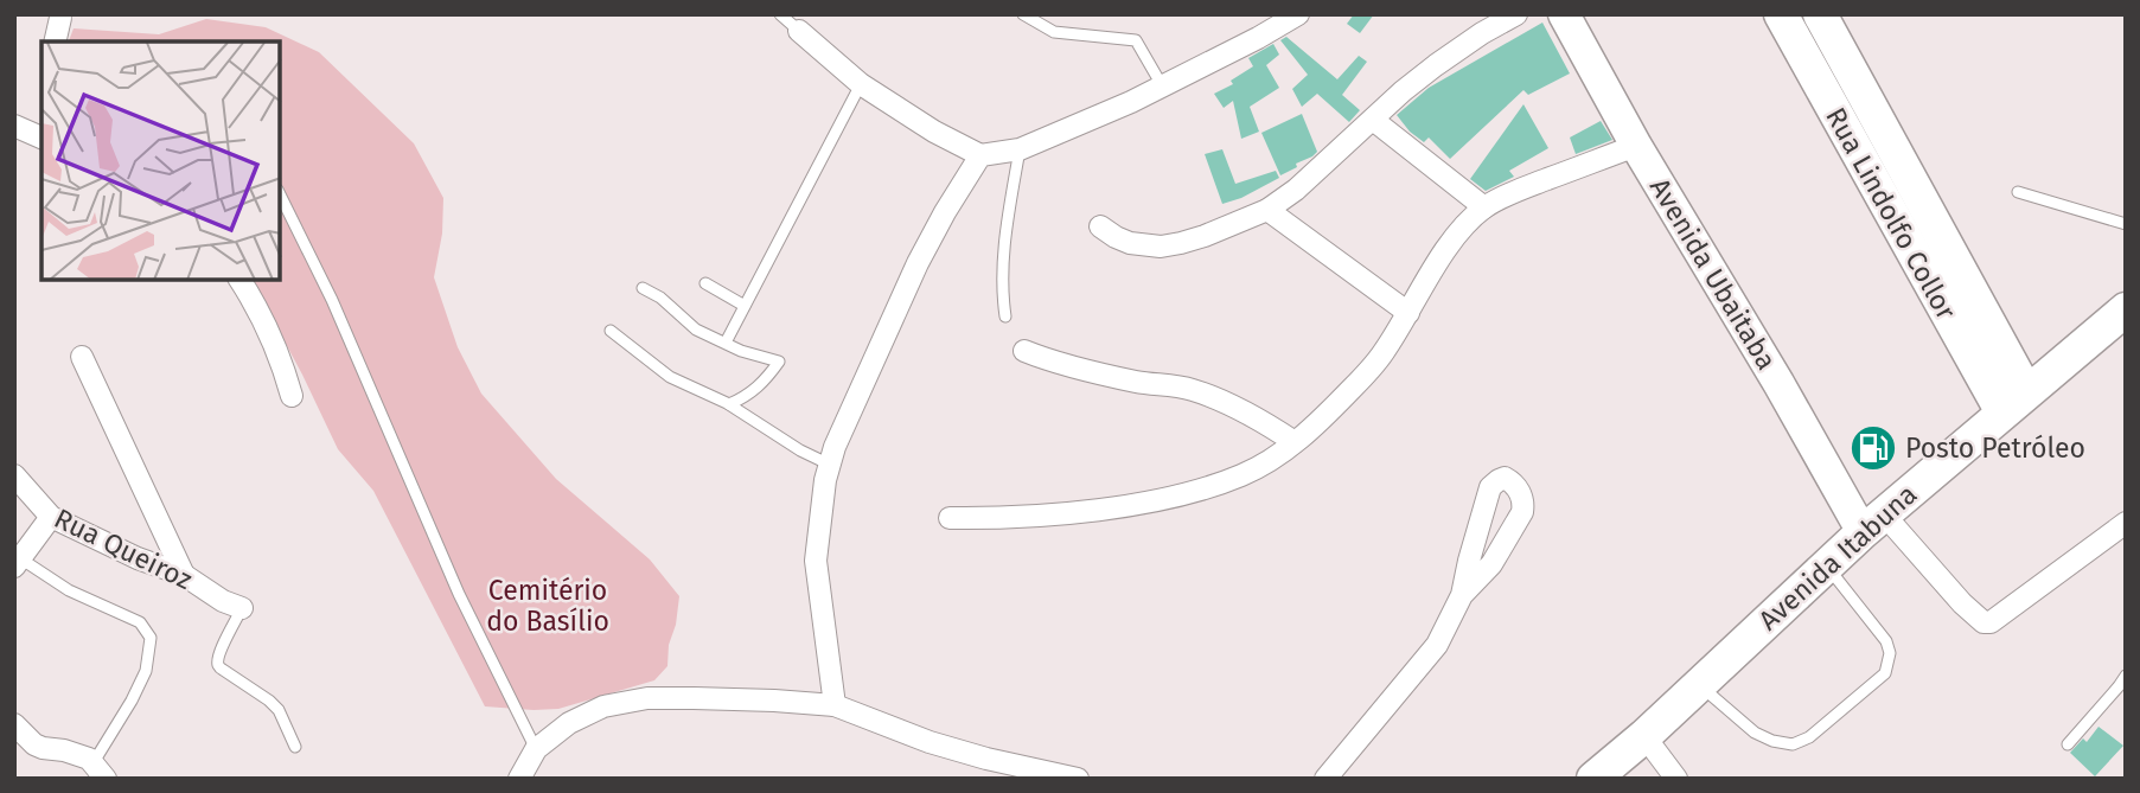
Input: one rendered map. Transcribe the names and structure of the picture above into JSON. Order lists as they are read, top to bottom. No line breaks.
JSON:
{"streets":{"main road":["Rua Lindolfo Collor","Avenida Ubaitaba","Avenida Itabuna"],"street":["Rua Queiroz"]},"crossings":[["Rua Lindolfo Collor","Avenida Itabuna"],["Avenida Ubaitaba","Avenida Itabuna"]],"parks":["Cemitério do Basílio"],"places":{"fuel station":["Posto Petróleo"]}}
